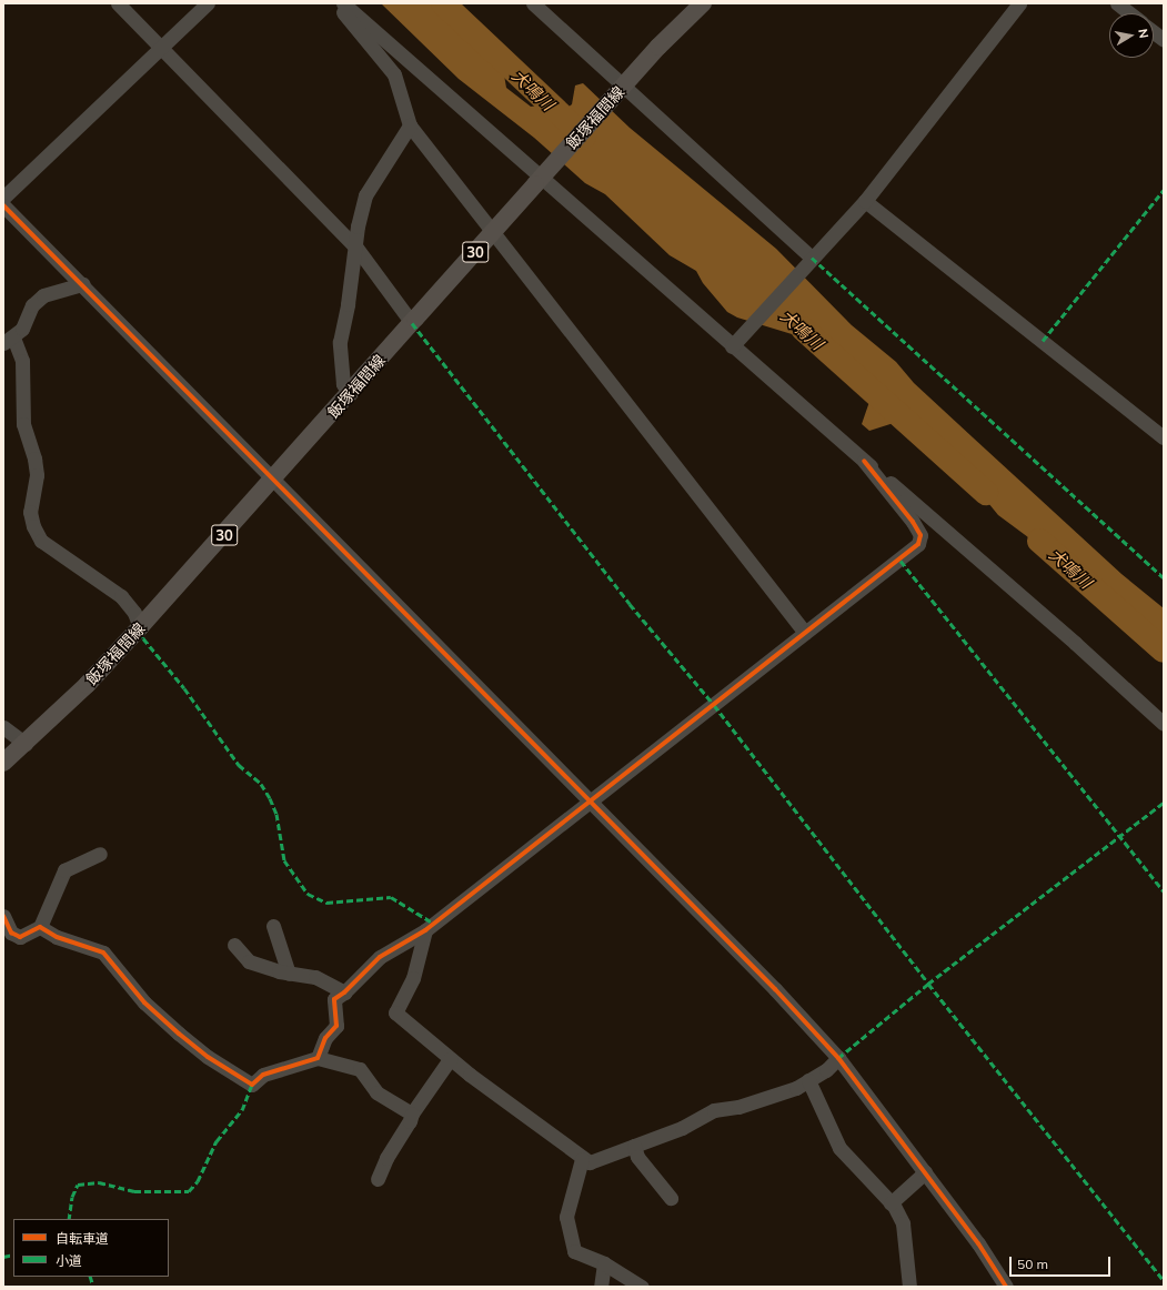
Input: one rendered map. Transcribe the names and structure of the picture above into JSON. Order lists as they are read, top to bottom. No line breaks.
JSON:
{"streets":{"main road":["飯塚福間線","30"]},"water":["犬鳴川"],"legend":["自転車道","小道"],"scale_bar":"50 m","north":"right"}
